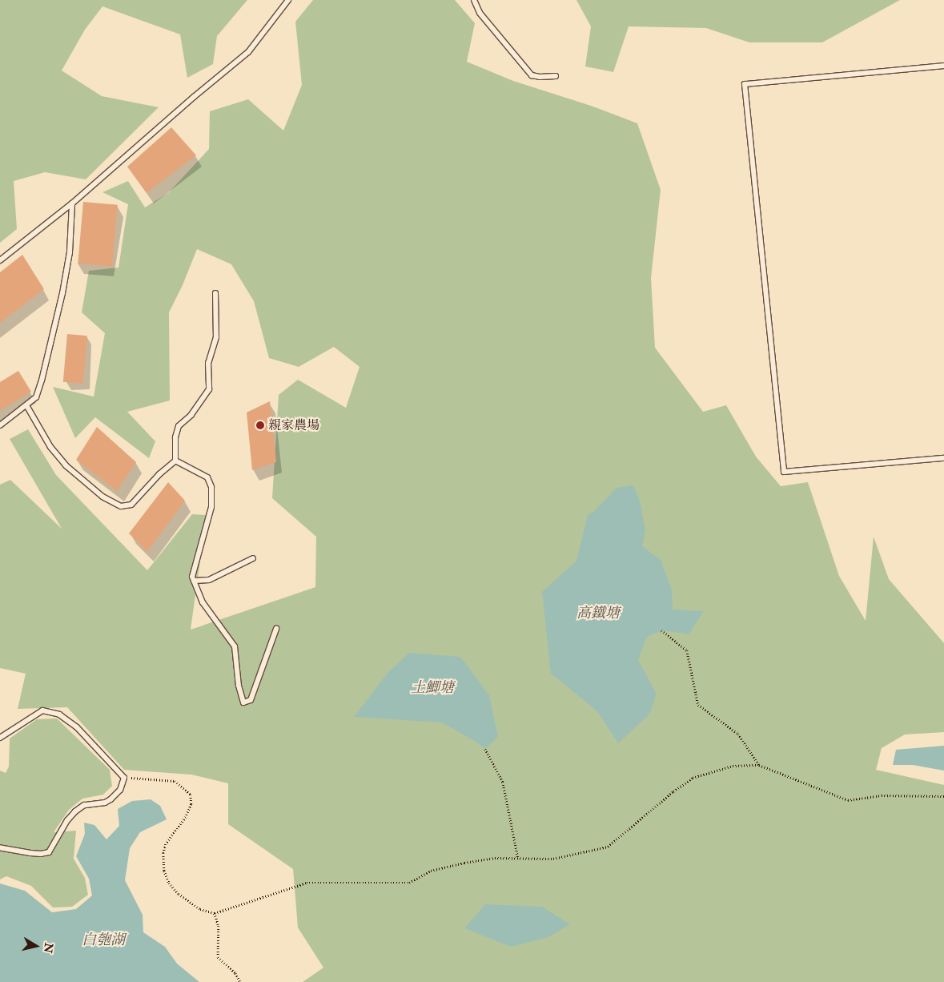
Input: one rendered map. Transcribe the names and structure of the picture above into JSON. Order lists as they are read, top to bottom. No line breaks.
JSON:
{"water":["高鐵塘","土鯽塘","白匏湖"],"places":["親家農場"],"north":"right"}
